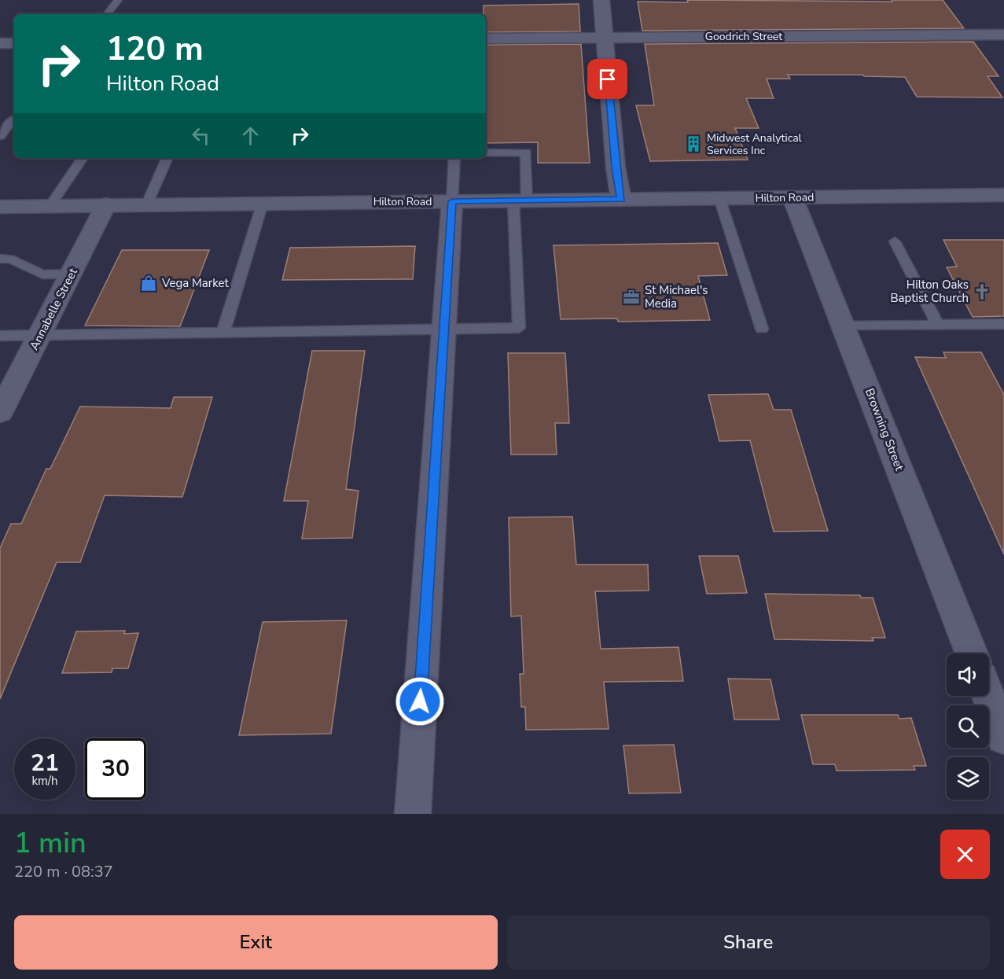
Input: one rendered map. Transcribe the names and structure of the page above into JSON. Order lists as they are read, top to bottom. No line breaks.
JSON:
{"streets":{"street":["Goodrich Street","Hilton Road","Annabelle Street","Browning Street"]},"crossings":[["Hilton Road","Annabelle Street"],["Hilton Road","Browning Street"]],"places":{"building":["Midwest Analytical Services Inc"],"shop":["Vega Market"],"church":["Hilton Oaks Baptist Church"],"office":["St Michael's Media"]},"page":{"turn":["120 m","Hilton Road"],"speed":"21 km/h","limit":"30","heading":["1 min","220 m · 08:37"],"buttons":["Exit","Share"]}}
